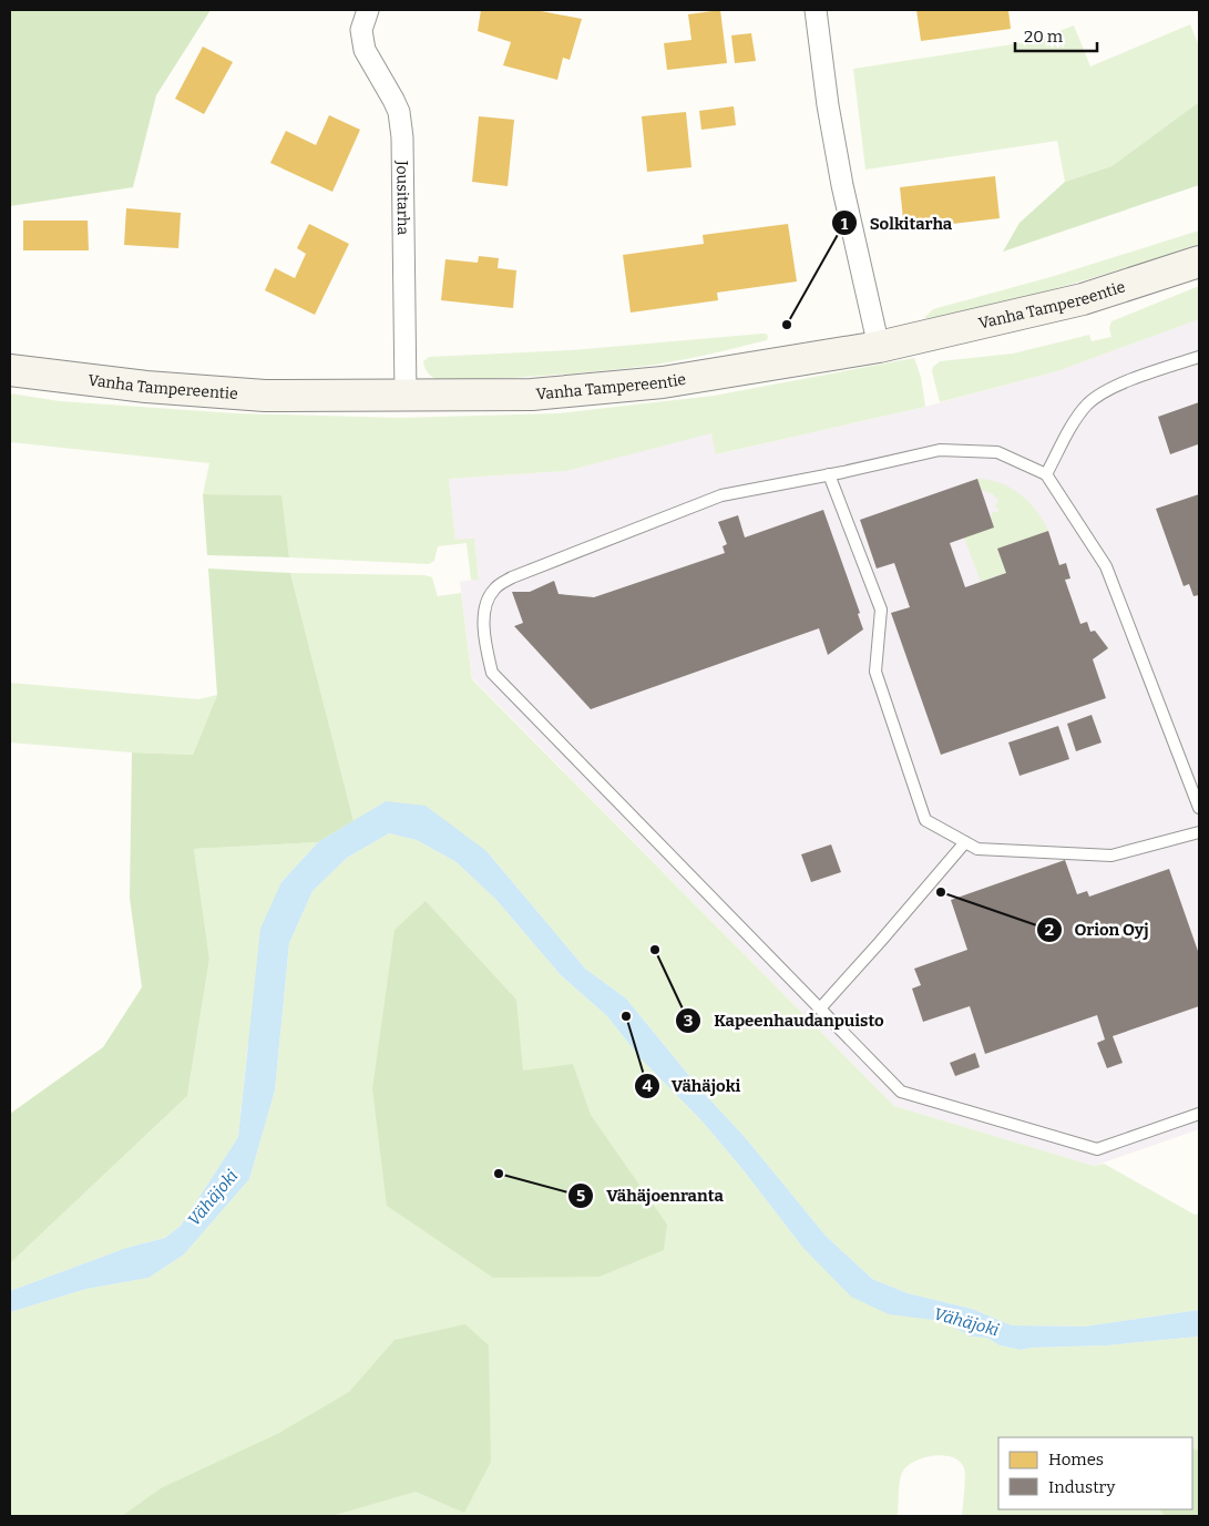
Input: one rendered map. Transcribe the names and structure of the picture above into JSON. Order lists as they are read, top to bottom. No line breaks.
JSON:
{"streets":{"main road":["Vanha Tampereentie"],"street":["Jousitarha"]},"crossings":[["Jousitarha","Vanha Tampereentie"]],"water":["Vähäjoki"],"places":["Solkitarha","Orion Oyj","Kapeenhaudanpuisto","Vähäjoki","Vähäjoenranta"],"legend":["Homes","Industry"],"scale_bar":"20 m"}
